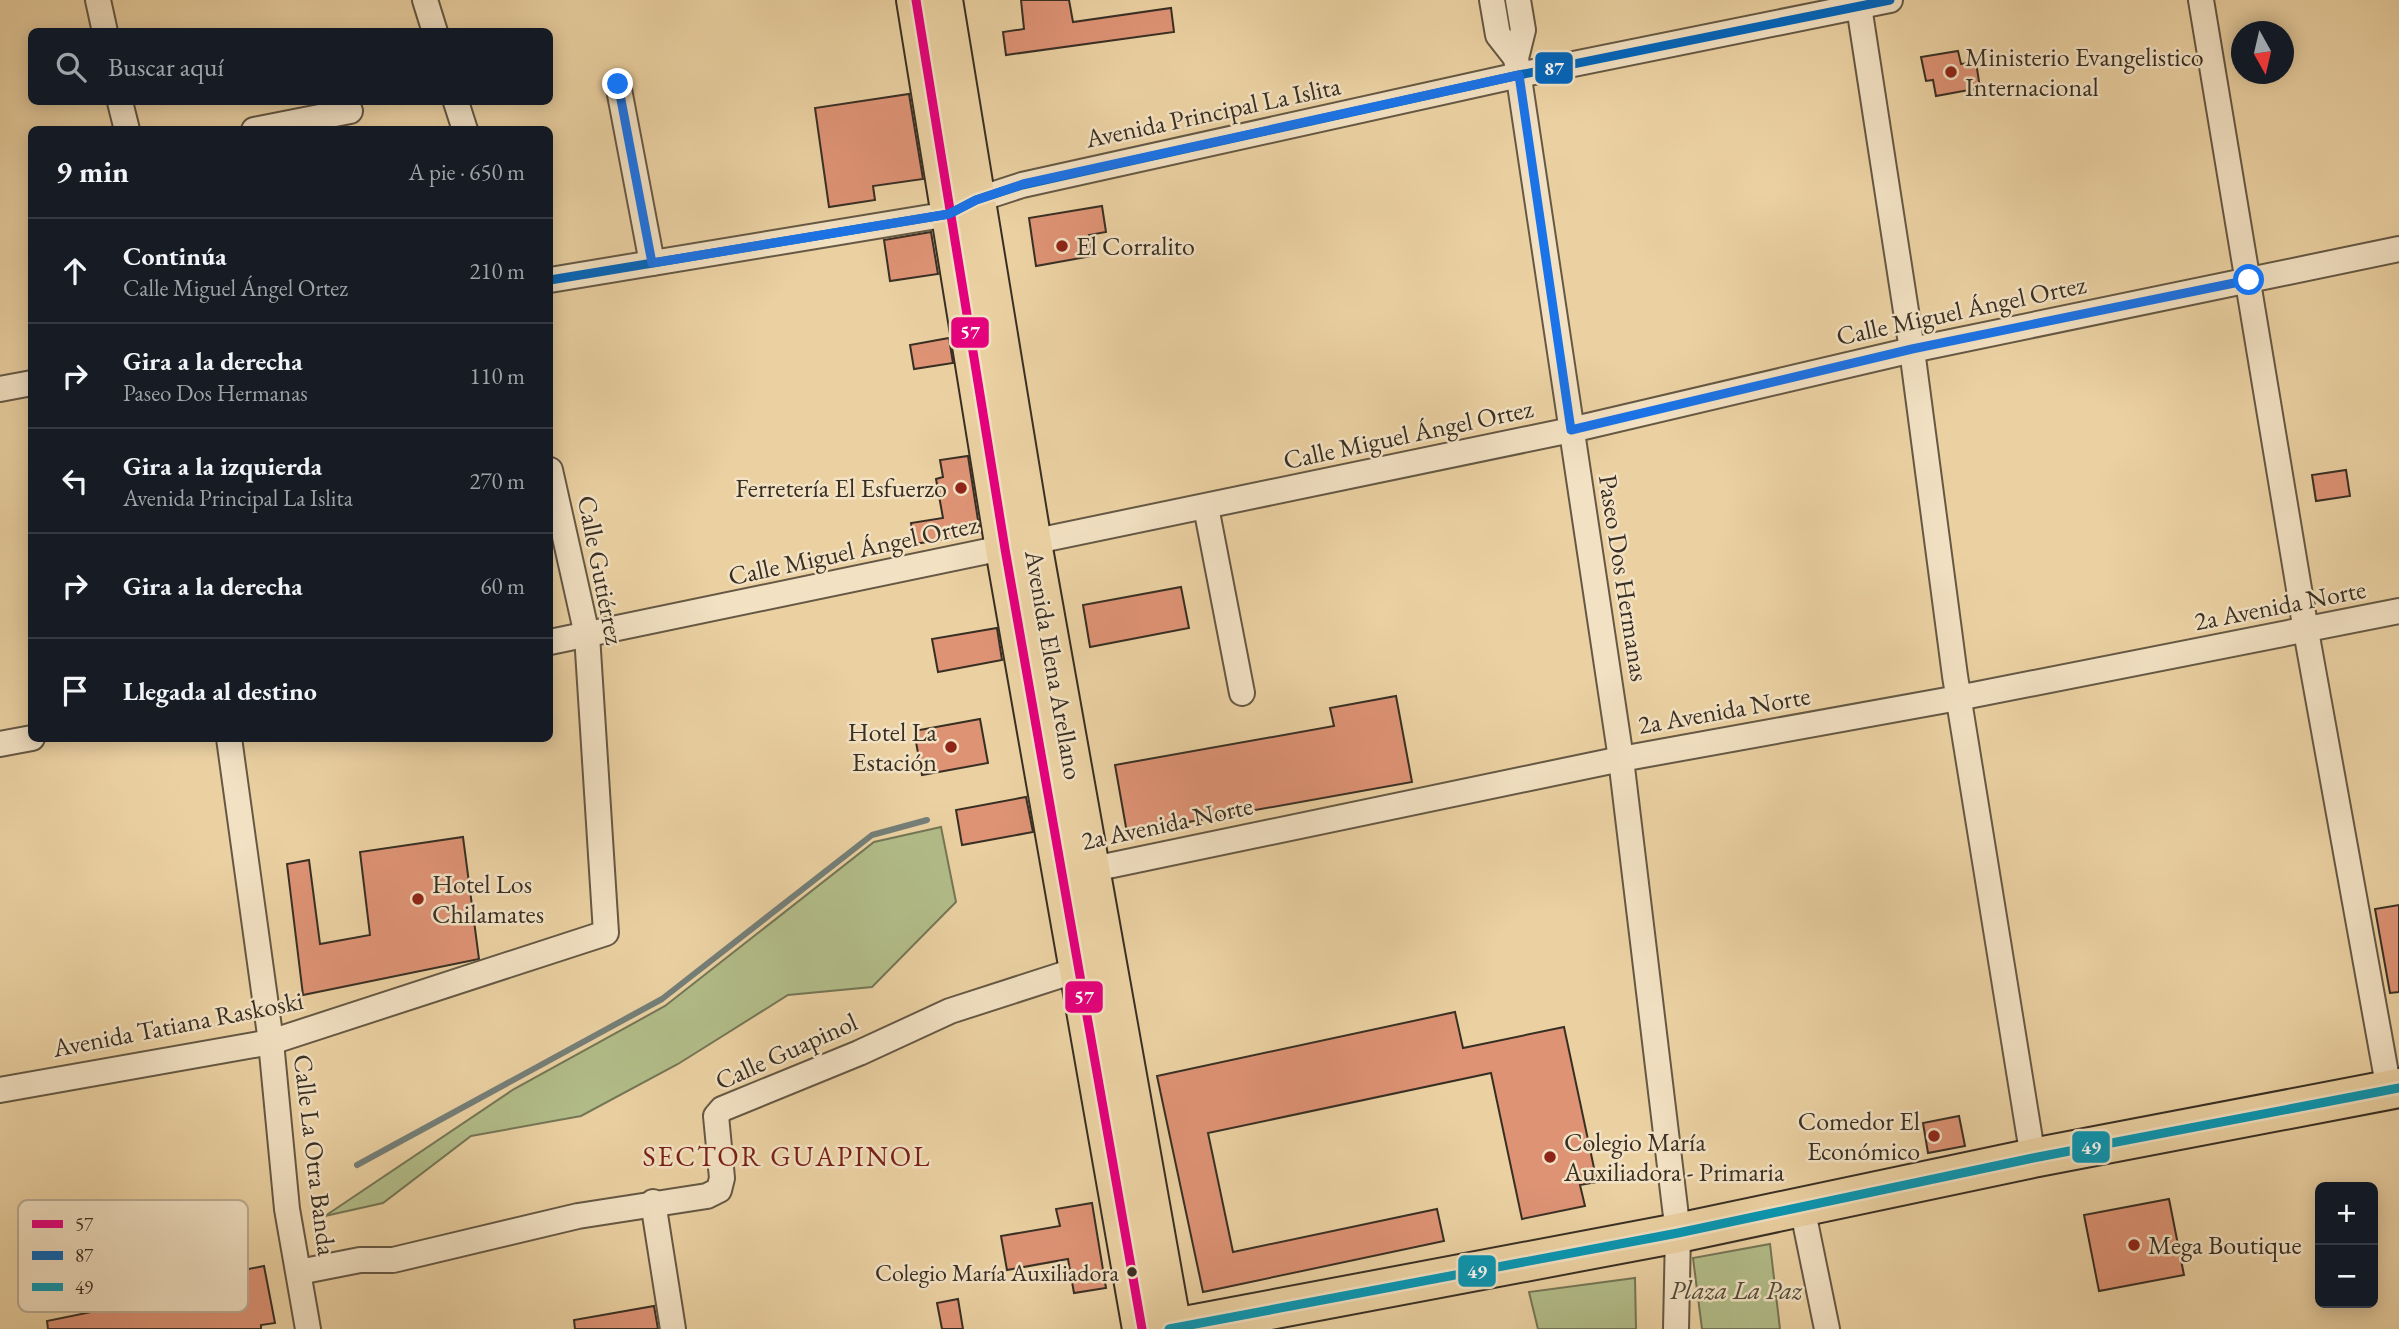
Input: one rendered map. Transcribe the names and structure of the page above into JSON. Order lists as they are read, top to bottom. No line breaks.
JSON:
{"streets":{"highway":["Avenida Elena Arellano"],"street":["Avenida Principal La Islita","Calle Miguel Ángel Ortez","Calle Gutiérrez","Paseo Dos Hermanas","2a Avenida Norte","Avenida Tatiana Raskoski","Calle Guapinol","Calle La Otra Banda"]},"crossings":[["Avenida Principal La Islita","Paseo Dos Hermanas"],["Avenida Principal La Islita","Avenida Elena Arellano"],["Calle Miguel Ángel Ortez","Calle Gutiérrez"],["Calle Miguel Ángel Ortez","Paseo Dos Hermanas"],["Calle Miguel Ángel Ortez","Avenida Elena Arellano"],["Calle Gutiérrez","Avenida Tatiana Raskoski"],["Paseo Dos Hermanas","2a Avenida Norte"],["2a Avenida Norte","Avenida Elena Arellano"],["Avenida Elena Arellano","Calle Guapinol"],["Avenida Tatiana Raskoski","Calle La Otra Banda"],["Calle Guapinol","Calle La Otra Banda"]],"districts":["SECTOR GUAPINOL"],"parks":["Plaza La Paz"],"places":["Ministerio Evangelistico Internacional","El Corralito","Ferretería El Esfuerzo","Hotel La Estación","Hotel Los Chilamates","Comedor El Económico","Colegio María Auxiliadora - Primaria","Mega Boutique","Colegio María Auxiliadora"],"lines":["transit line 57","transit line 87","transit line 49"],"legend":["57","87","49"],"north":"bottom","page":{"search":"Buscar aquí","heading":["9 min","A pie · 650 m"],"list":[["Continúa","Calle Miguel Ángel Ortez","210 m"],["Gira a la derecha","Paseo Dos Hermanas","110 m"],["Gira a la izquierda","Avenida Principal La Islita","270 m"],["Gira a la derecha","60 m"],"Llegada al destino"],"map_buttons":["+","−"]}}
